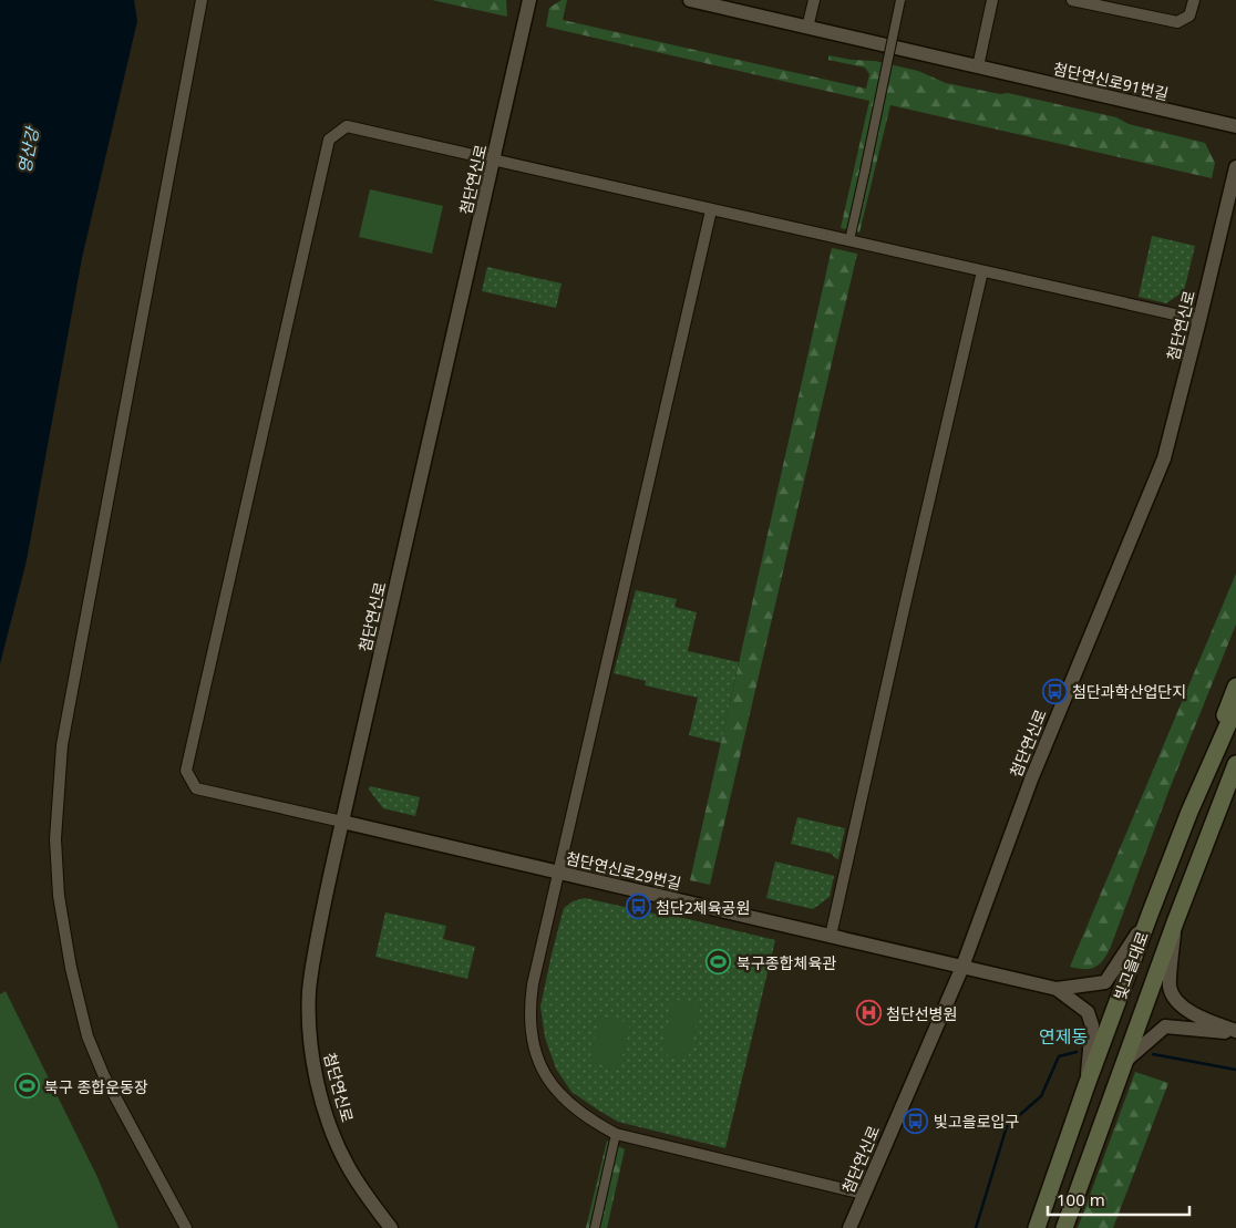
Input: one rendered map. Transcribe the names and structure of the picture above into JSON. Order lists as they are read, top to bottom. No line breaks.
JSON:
{"streets":{"main road":["빛고을대로"],"street":["첨단연신로91번길","첨단연신로","첨단연신로29번길"]},"crossings":[["첨단연신로","첨단연신로29번길"]],"districts":["연제동"],"water":["영산강"],"places":{"bus stop":["첨단과학산업단지","첨단2체육공원","빛고을로입구"],"sports":["북구종합체육관","북구 종합운동장"],"hospital":["첨단선병원"]},"scale_bar":"100 m"}
